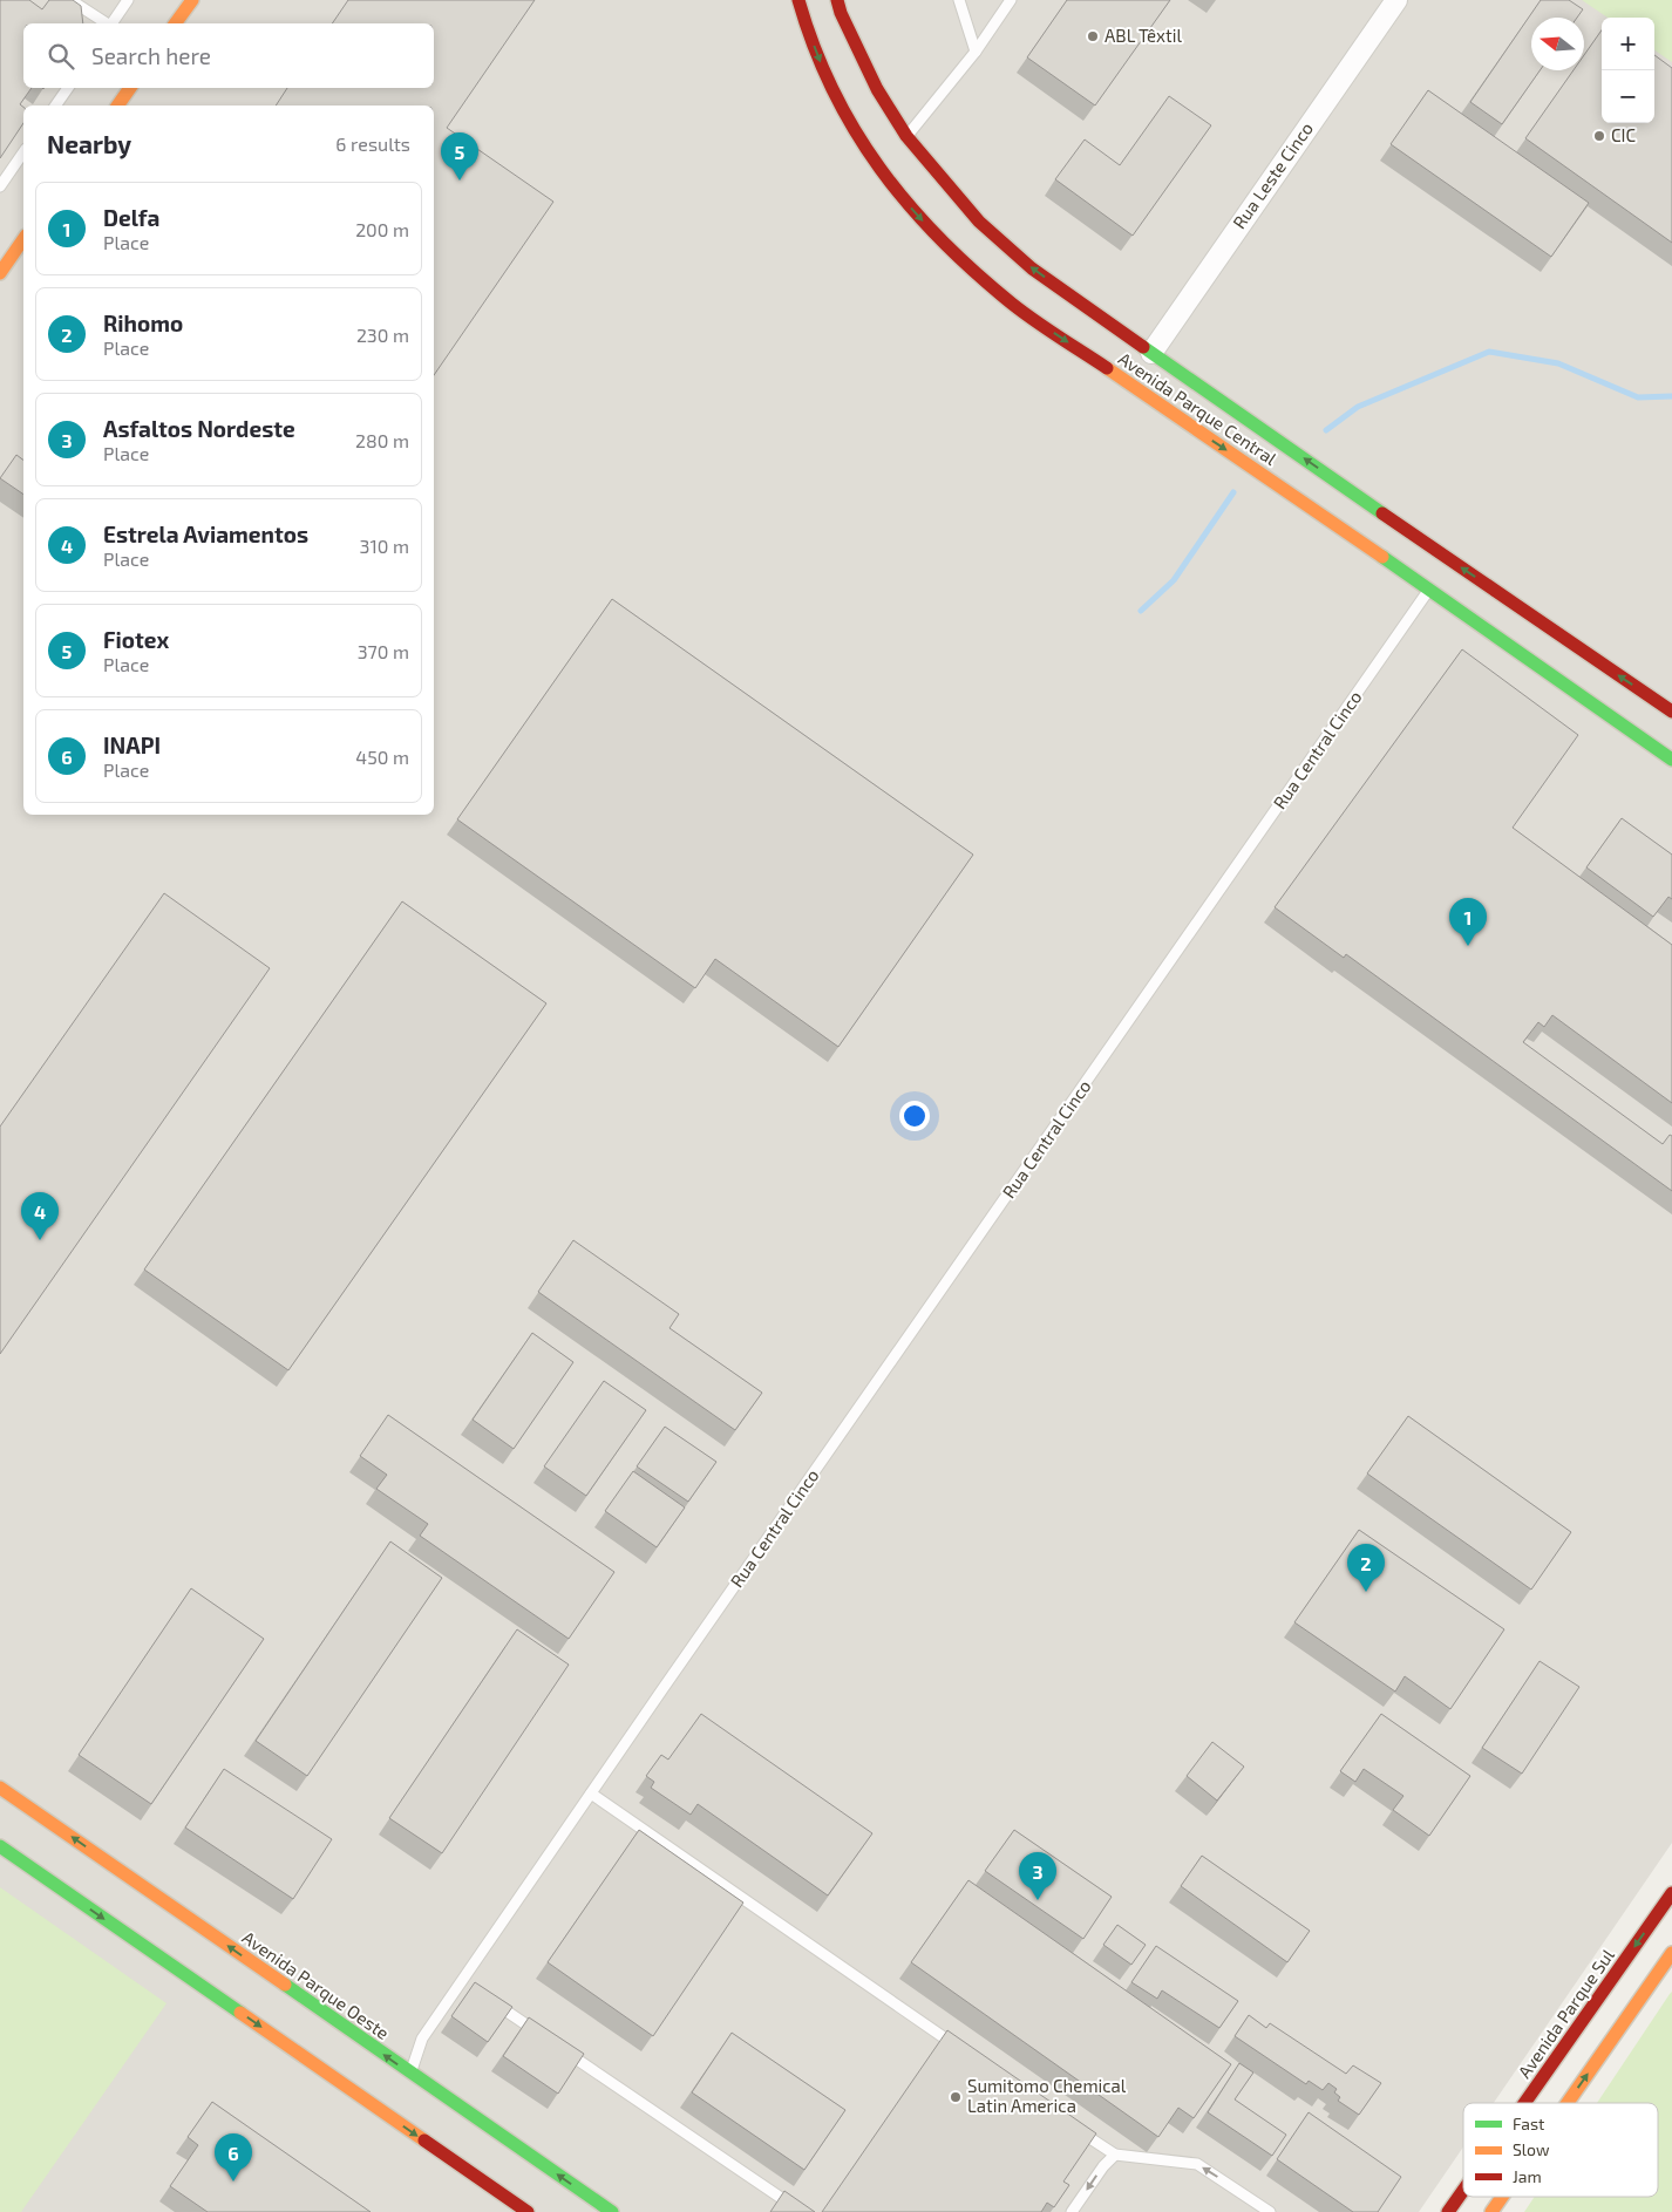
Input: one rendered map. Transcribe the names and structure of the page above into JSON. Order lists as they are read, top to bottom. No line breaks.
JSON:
{"streets":{"main road":["Avenida Parque Central","Avenida Parque Oeste","Avenida Parque Sul"],"street":["Rua Leste Cinco"],"lane":["Rua Central Cinco"]},"crossings":[["Rua Leste Cinco","Avenida Parque Central"],["Avenida Parque Central","Rua Central Cinco"],["Rua Central Cinco","Avenida Parque Oeste"]],"places":["ABL Têxtil","CIC","Sumitomo Chemical Latin America"],"legend":["Fast","Slow","Jam"],"north":"left","page":{"map_buttons":["+","−"],"search":"Search here","heading":["Nearby","6 results"],"pins":["5","1","4","2","3","6"],"list":[{"mark":"1","name":"Delfa","note":"Place","value":"200 m"},{"mark":"2","name":"Rihomo","note":"Place","value":"230 m"},{"mark":"3","name":"Asfaltos Nordeste","note":"Place","value":"280 m"},{"mark":"4","name":"Estrela Aviamentos","note":"Place","value":"310 m"},{"mark":"5","name":"Fiotex","note":"Place","value":"370 m"},{"mark":"6","name":"INAPI","note":"Place","value":"450 m"}]}}
